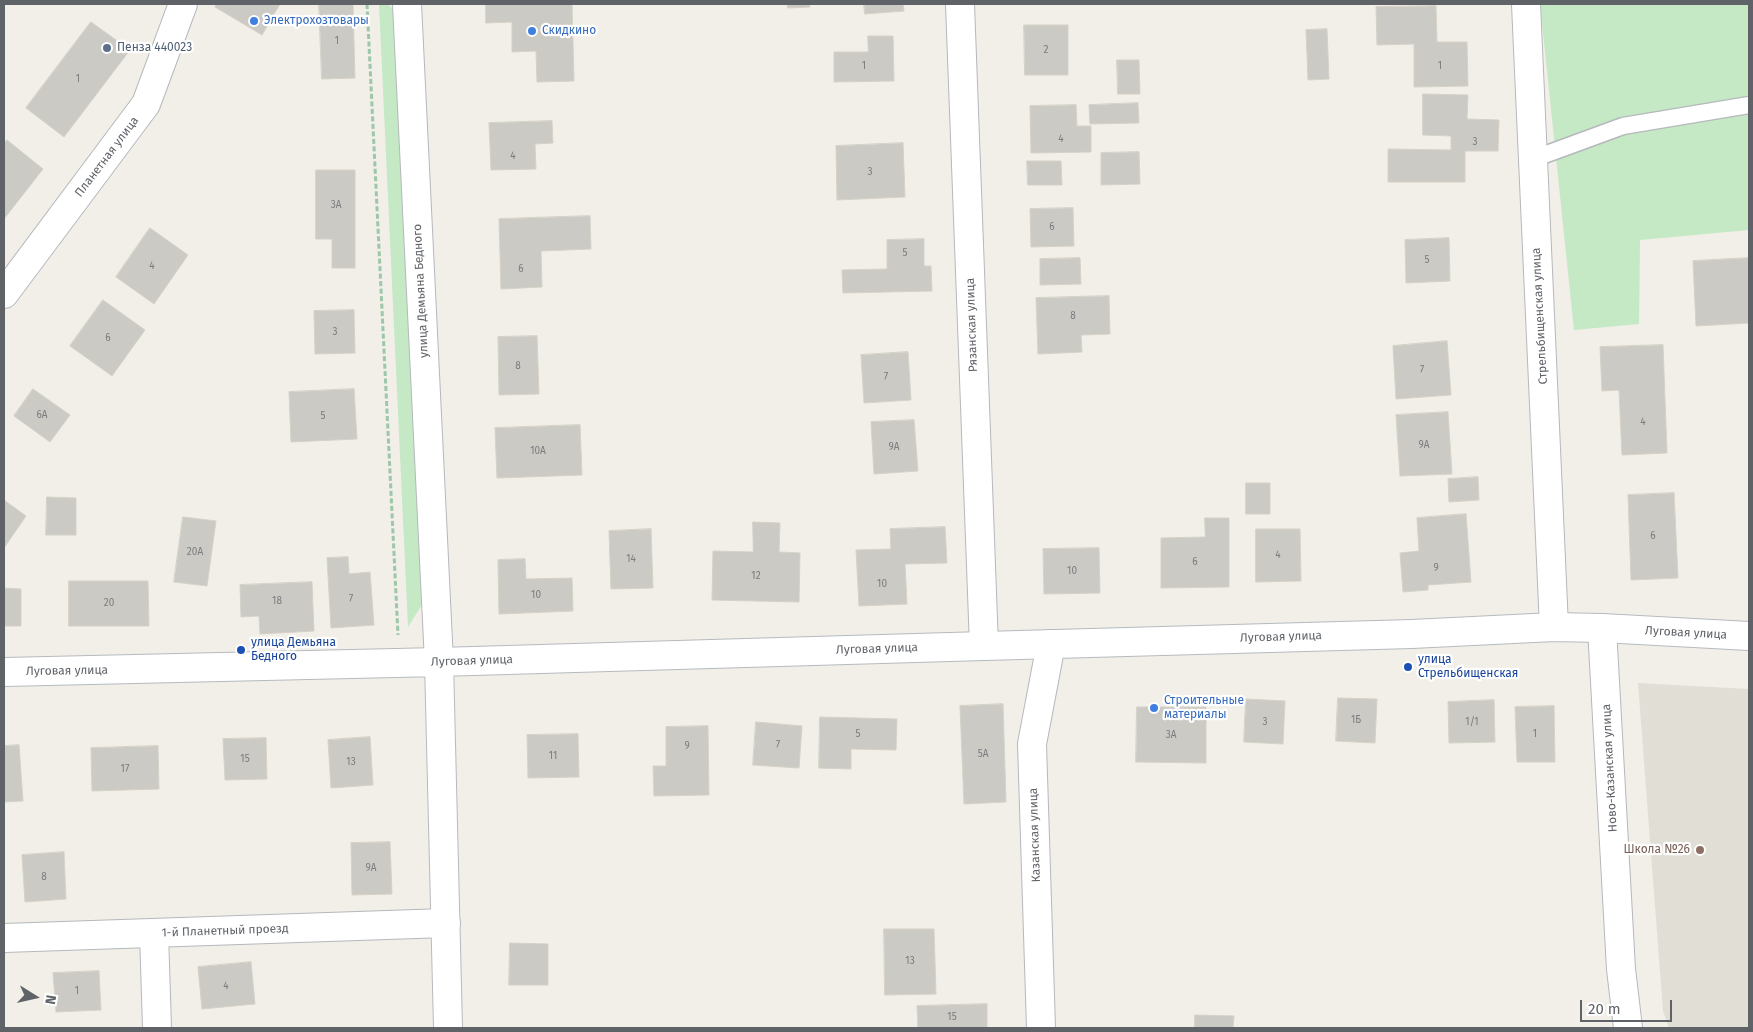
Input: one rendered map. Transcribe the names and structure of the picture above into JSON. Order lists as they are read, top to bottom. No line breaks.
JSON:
{"streets":{"street":["Планетная улица","улица Демьяна Бедного","Стрельбищенская улица","Рязанская улица","Луговая улица","Ново-Казанская улица","Казанская улица","1-й Планетный проезд"]},"crossings":[["улица Демьяна Бедного","Луговая улица"],["улица Демьяна Бедного","1-й Планетный проезд"],["Стрельбищенская улица","Луговая улица"],["Рязанская улица","Луговая улица"],["Луговая улица","Ново-Казанская улица"],["Луговая улица","Казанская улица"]],"places":["Электрохозтовары","Скидкино","Пенза 440023","улица Демьяна Бедного","улица Стрельбищенская","Строительные материалы","Школа №26"],"house_numbers":["1","2","1","1","1","4","3","4","3","3А","6","5","5","4","6","8","3","6","8","7","7","6А","5","4","9А","9А","10А","6","20А","4","14","6","9","10","12","10","10","7","18","20","1Б","3","1/1","5","1","3А","7","9","5А","11","15","13","17","9А","8","13","4","1","15"],"scale_bar":"20 m","north":"right"}
